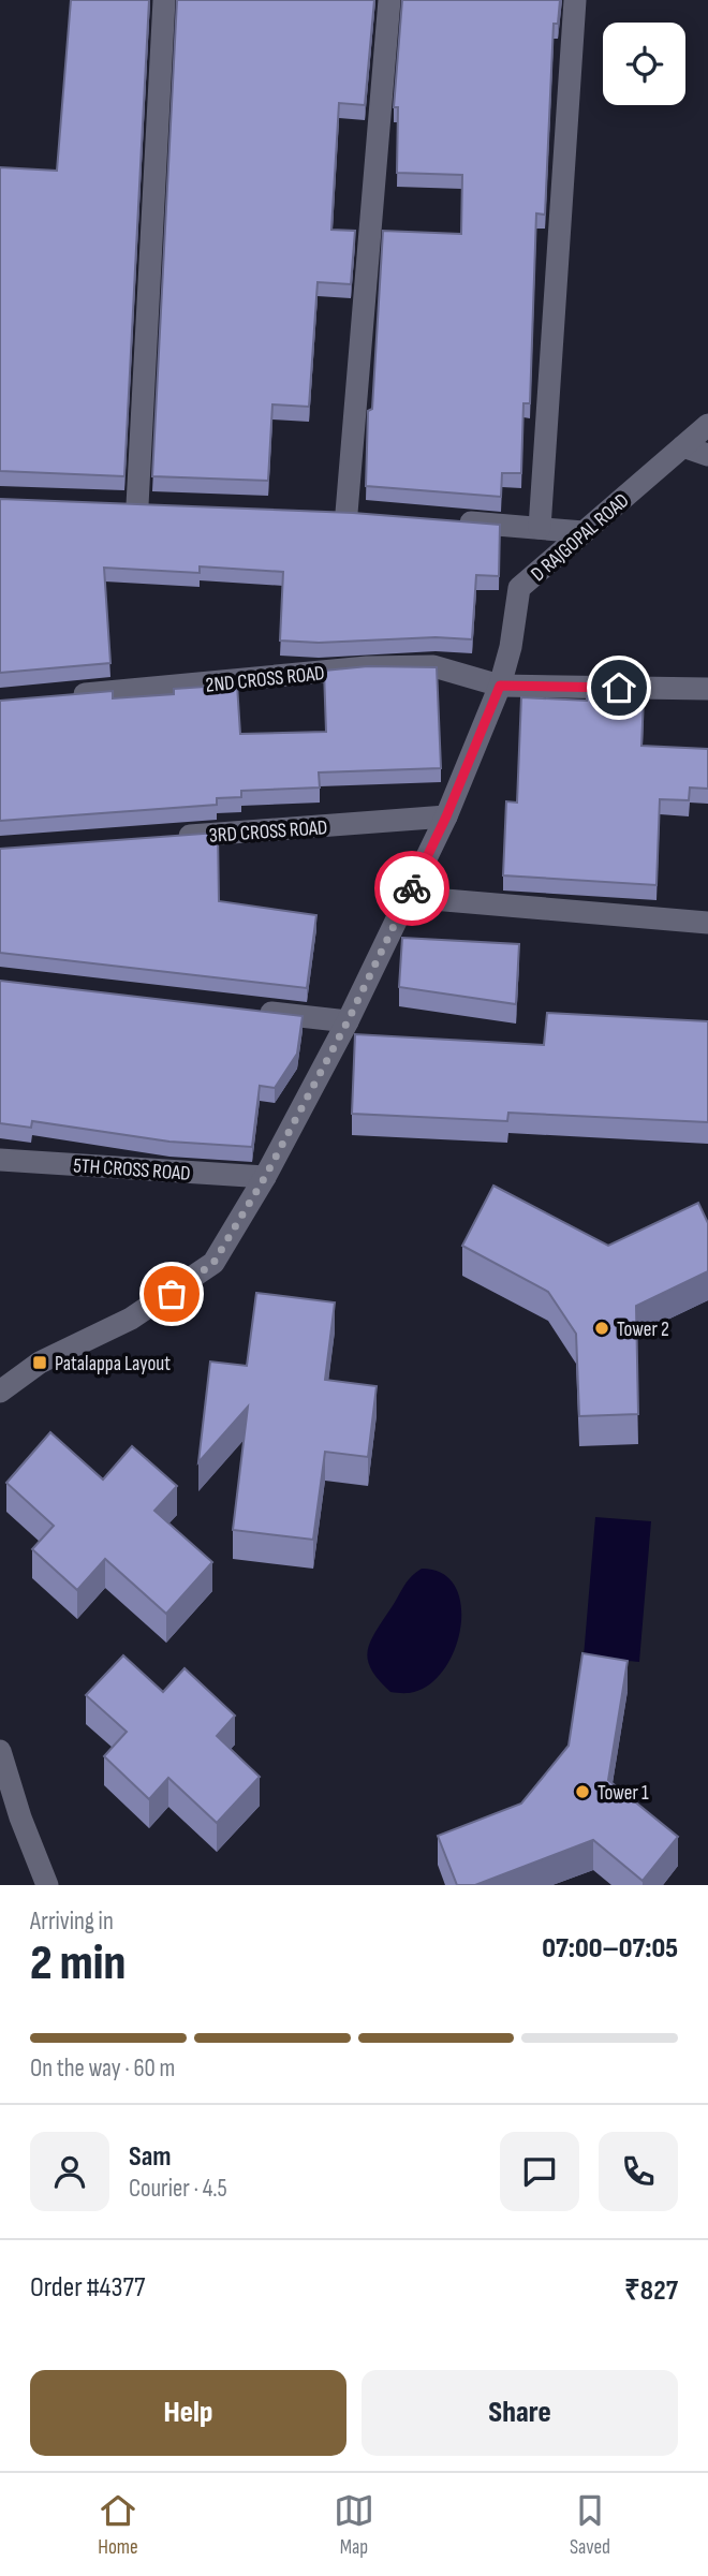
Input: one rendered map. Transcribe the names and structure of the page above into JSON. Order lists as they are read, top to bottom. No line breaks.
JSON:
{"streets":{"street":["D RAJGOPAL ROAD","2ND CROSS ROAD","3RD CROSS ROAD","5TH CROSS ROAD"]},"crossings":[["D RAJGOPAL ROAD","2ND CROSS ROAD"],["D RAJGOPAL ROAD","3RD CROSS ROAD"],["D RAJGOPAL ROAD","5TH CROSS ROAD"]],"places":{"other":["Tower 2","Tower 1"],"transit":["Patalappa Layout"]},"page":{"heading":["2 min","Arriving in","07:00–07:05"],"panel":["Sam","Courier · 4.5","Order #4377","₹827"],"bar":"On the way · 60 m","buttons":["Help","Share"],"tabs":["Home","Map","Saved"]}}
